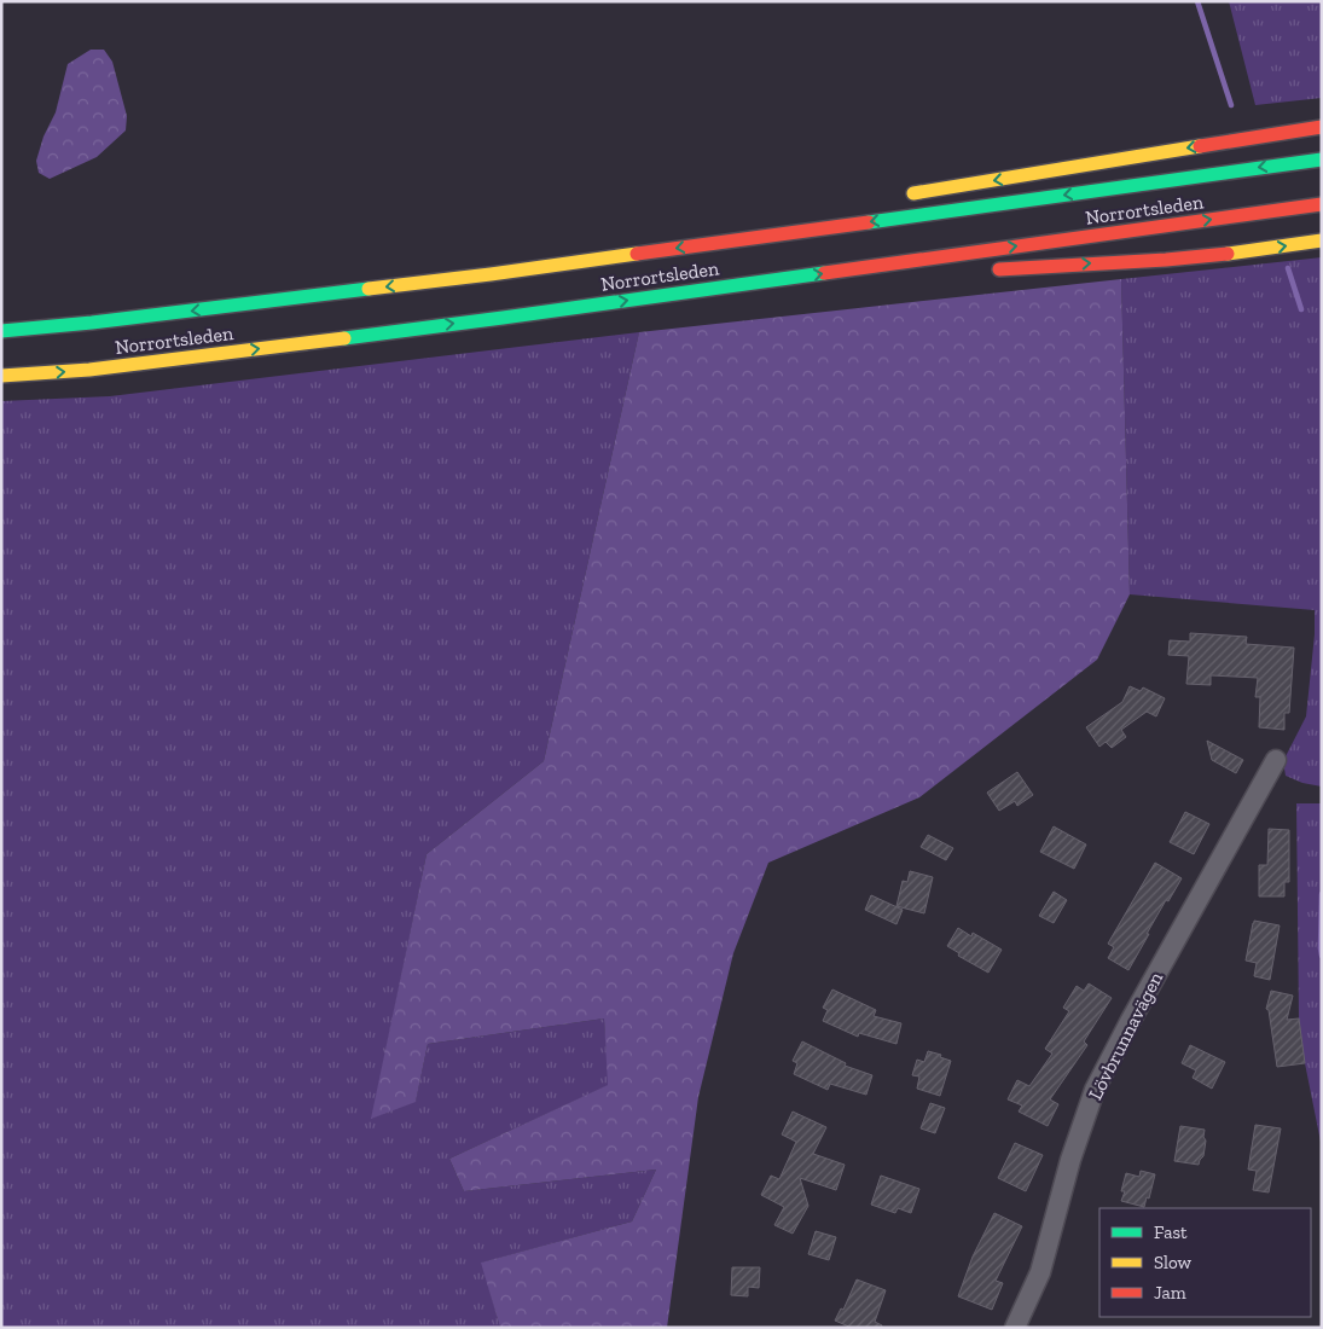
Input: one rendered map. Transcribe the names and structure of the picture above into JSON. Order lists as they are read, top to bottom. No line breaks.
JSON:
{"streets":{"highway":["Norrortsleden"],"street":["Lövbrunnavägen"]},"legend":["Fast","Slow","Jam"]}
